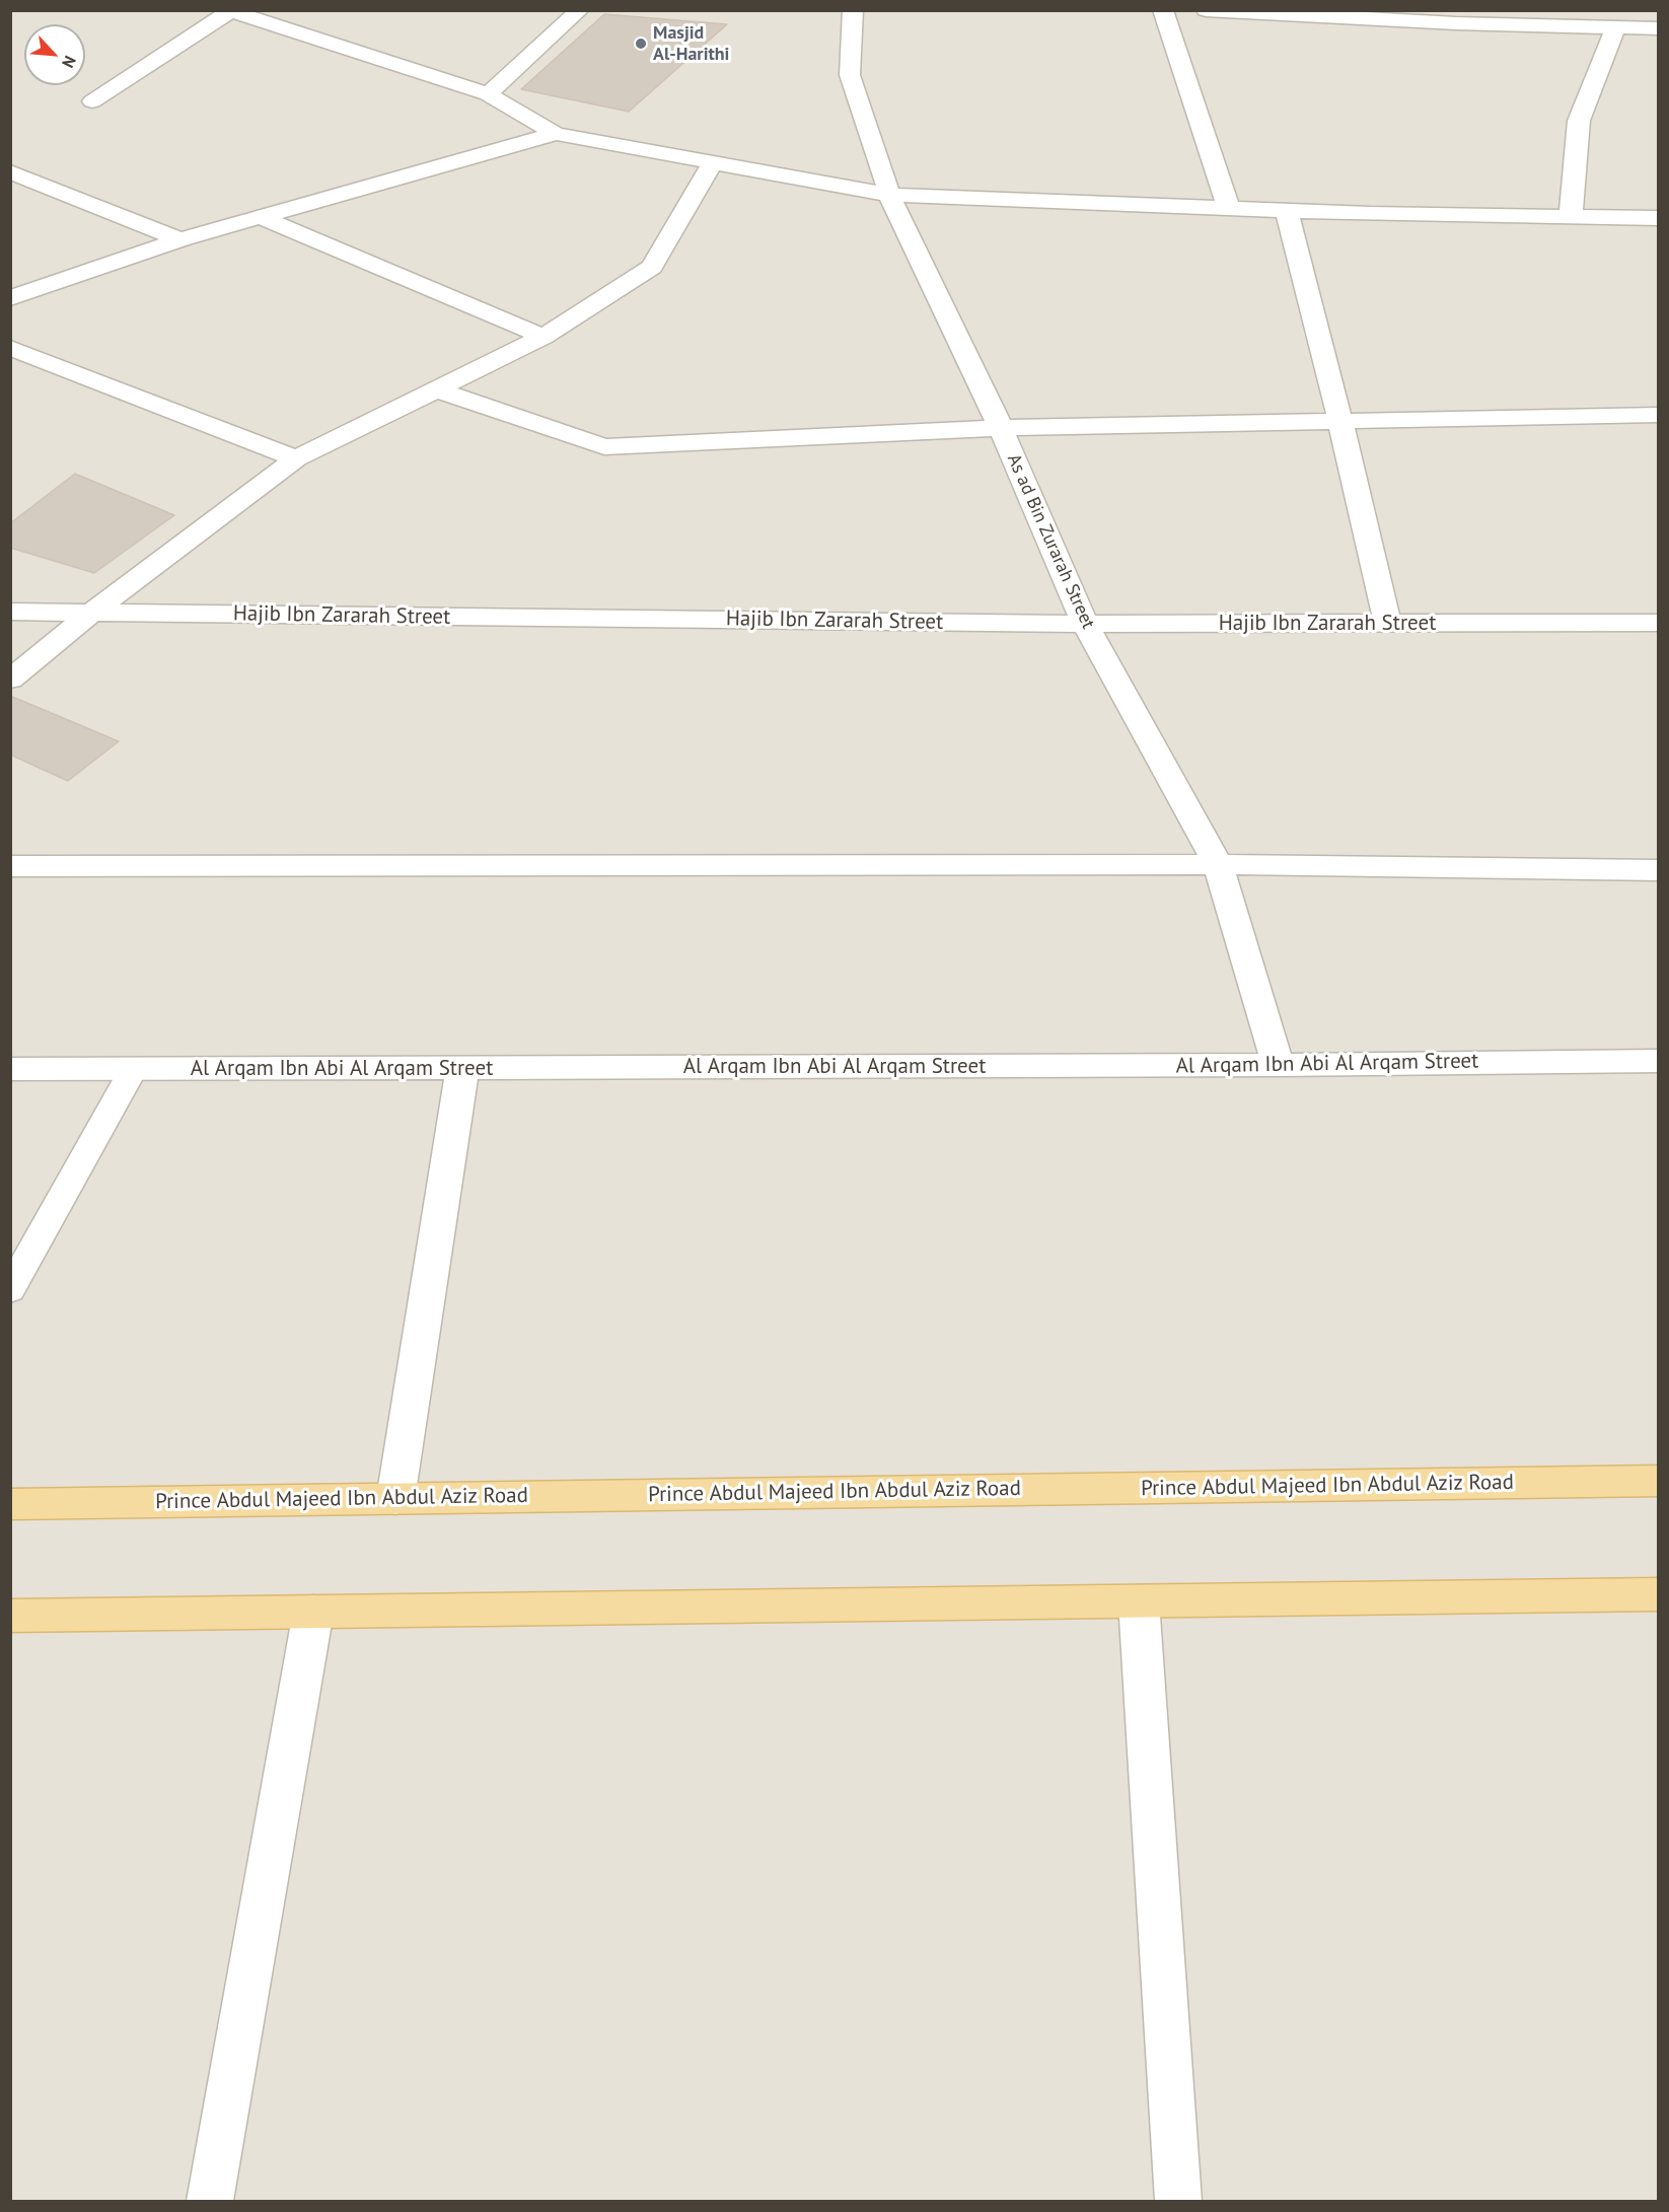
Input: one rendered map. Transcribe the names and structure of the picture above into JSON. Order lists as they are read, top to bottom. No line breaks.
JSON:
{"streets":{"main road":["Prince Abdul Majeed Ibn Abdul Aziz Road"],"street":["As ad Bin Zurarah Street","Hajib Ibn Zararah Street","Al Arqam Ibn Abi Al Arqam Street"]},"crossings":[["As ad Bin Zurarah Street","Hajib Ibn Zararah Street"],["As ad Bin Zurarah Street","Al Arqam Ibn Abi Al Arqam Street"]],"places":["Masjid Al-Harithi"],"north":"bottom right"}
